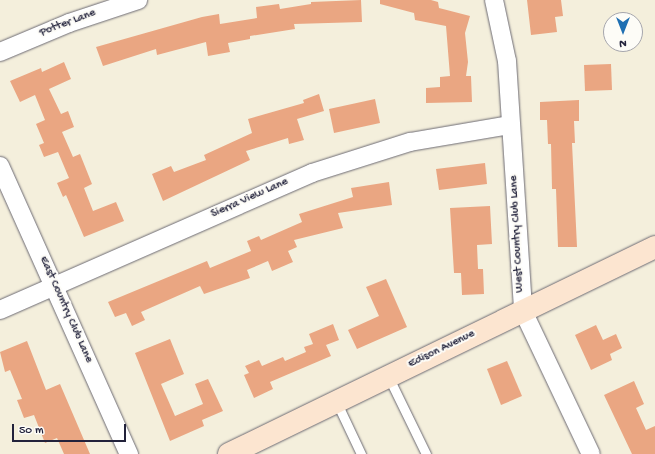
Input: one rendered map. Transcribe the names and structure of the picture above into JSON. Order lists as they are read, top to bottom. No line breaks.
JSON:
{"streets":{"street":["Potter Lane","Sierra View Lane","West Country Club Lane","East Country Club Lane","Edison Avenue"]},"crossings":[["Sierra View Lane","West Country Club Lane"],["Sierra View Lane","East Country Club Lane"],["West Country Club Lane","Edison Avenue"]],"scale_bar":"50 m","north":"bottom"}
